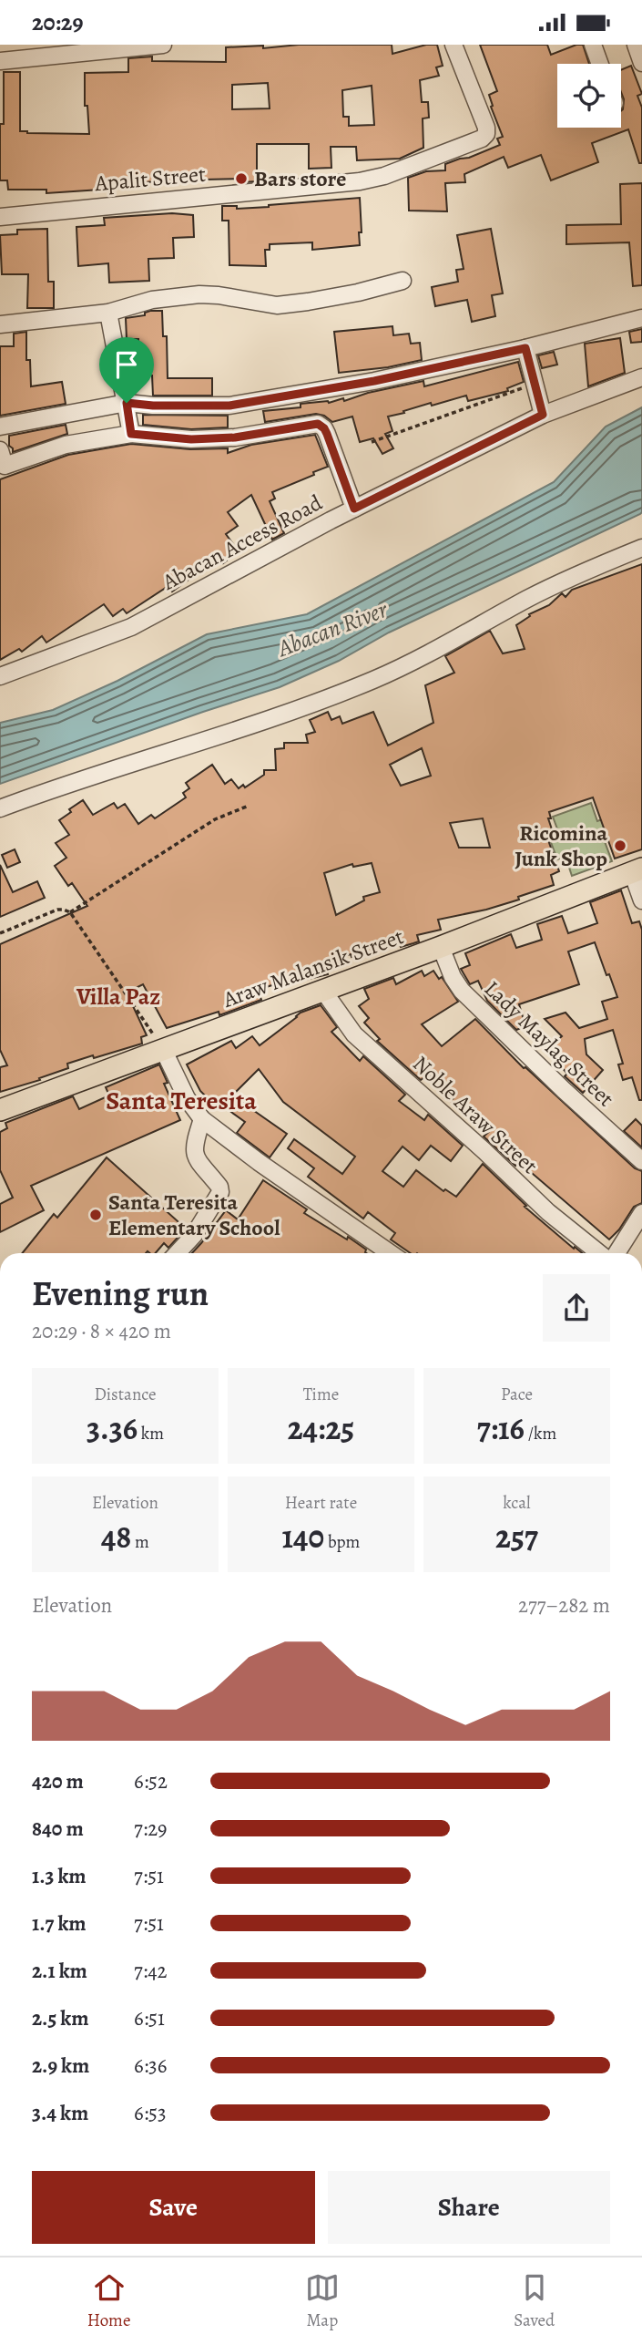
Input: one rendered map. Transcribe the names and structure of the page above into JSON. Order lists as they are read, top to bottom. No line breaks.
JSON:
{"streets":{"main road":["Araw Malansik Street"],"street":["Apalit Street","Abacan Access Road","Lady Maylag Street","Noble Araw Street"]},"crossings":[["Araw Malansik Street","Lady Maylag Street"],["Araw Malansik Street","Noble Araw Street"]],"districts":["Villa Paz","Santa Teresita"],"water":["Abacan River"],"places":["Bars store","Ricomina Junk Shop","Santa Teresita Elementary School"],"page":{"status":"20:29","heading":["Evening run","20:29 · 8 × 420 m"],"stats":[["Distance","3.36 km"],["Time","24:25"],["Pace","7:16 /km"],["Elevation","48 m"],["Heart rate","140 bpm"],["kcal","257"]],"chart":["Elevation","277–282 m"],"list":[{"name":"420 m","note":"6:52"},{"name":"840 m","note":"7:29"},{"name":"1.3 km","note":"7:51"},{"name":"1.7 km","note":"7:51"},{"name":"2.1 km","note":"7:42"},{"name":"2.5 km","note":"6:51"},{"name":"2.9 km","note":"6:36"},{"name":"3.4 km","note":"6:53"}],"buttons":["Save","Share"],"tabs":["Home","Map","Saved"]}}
